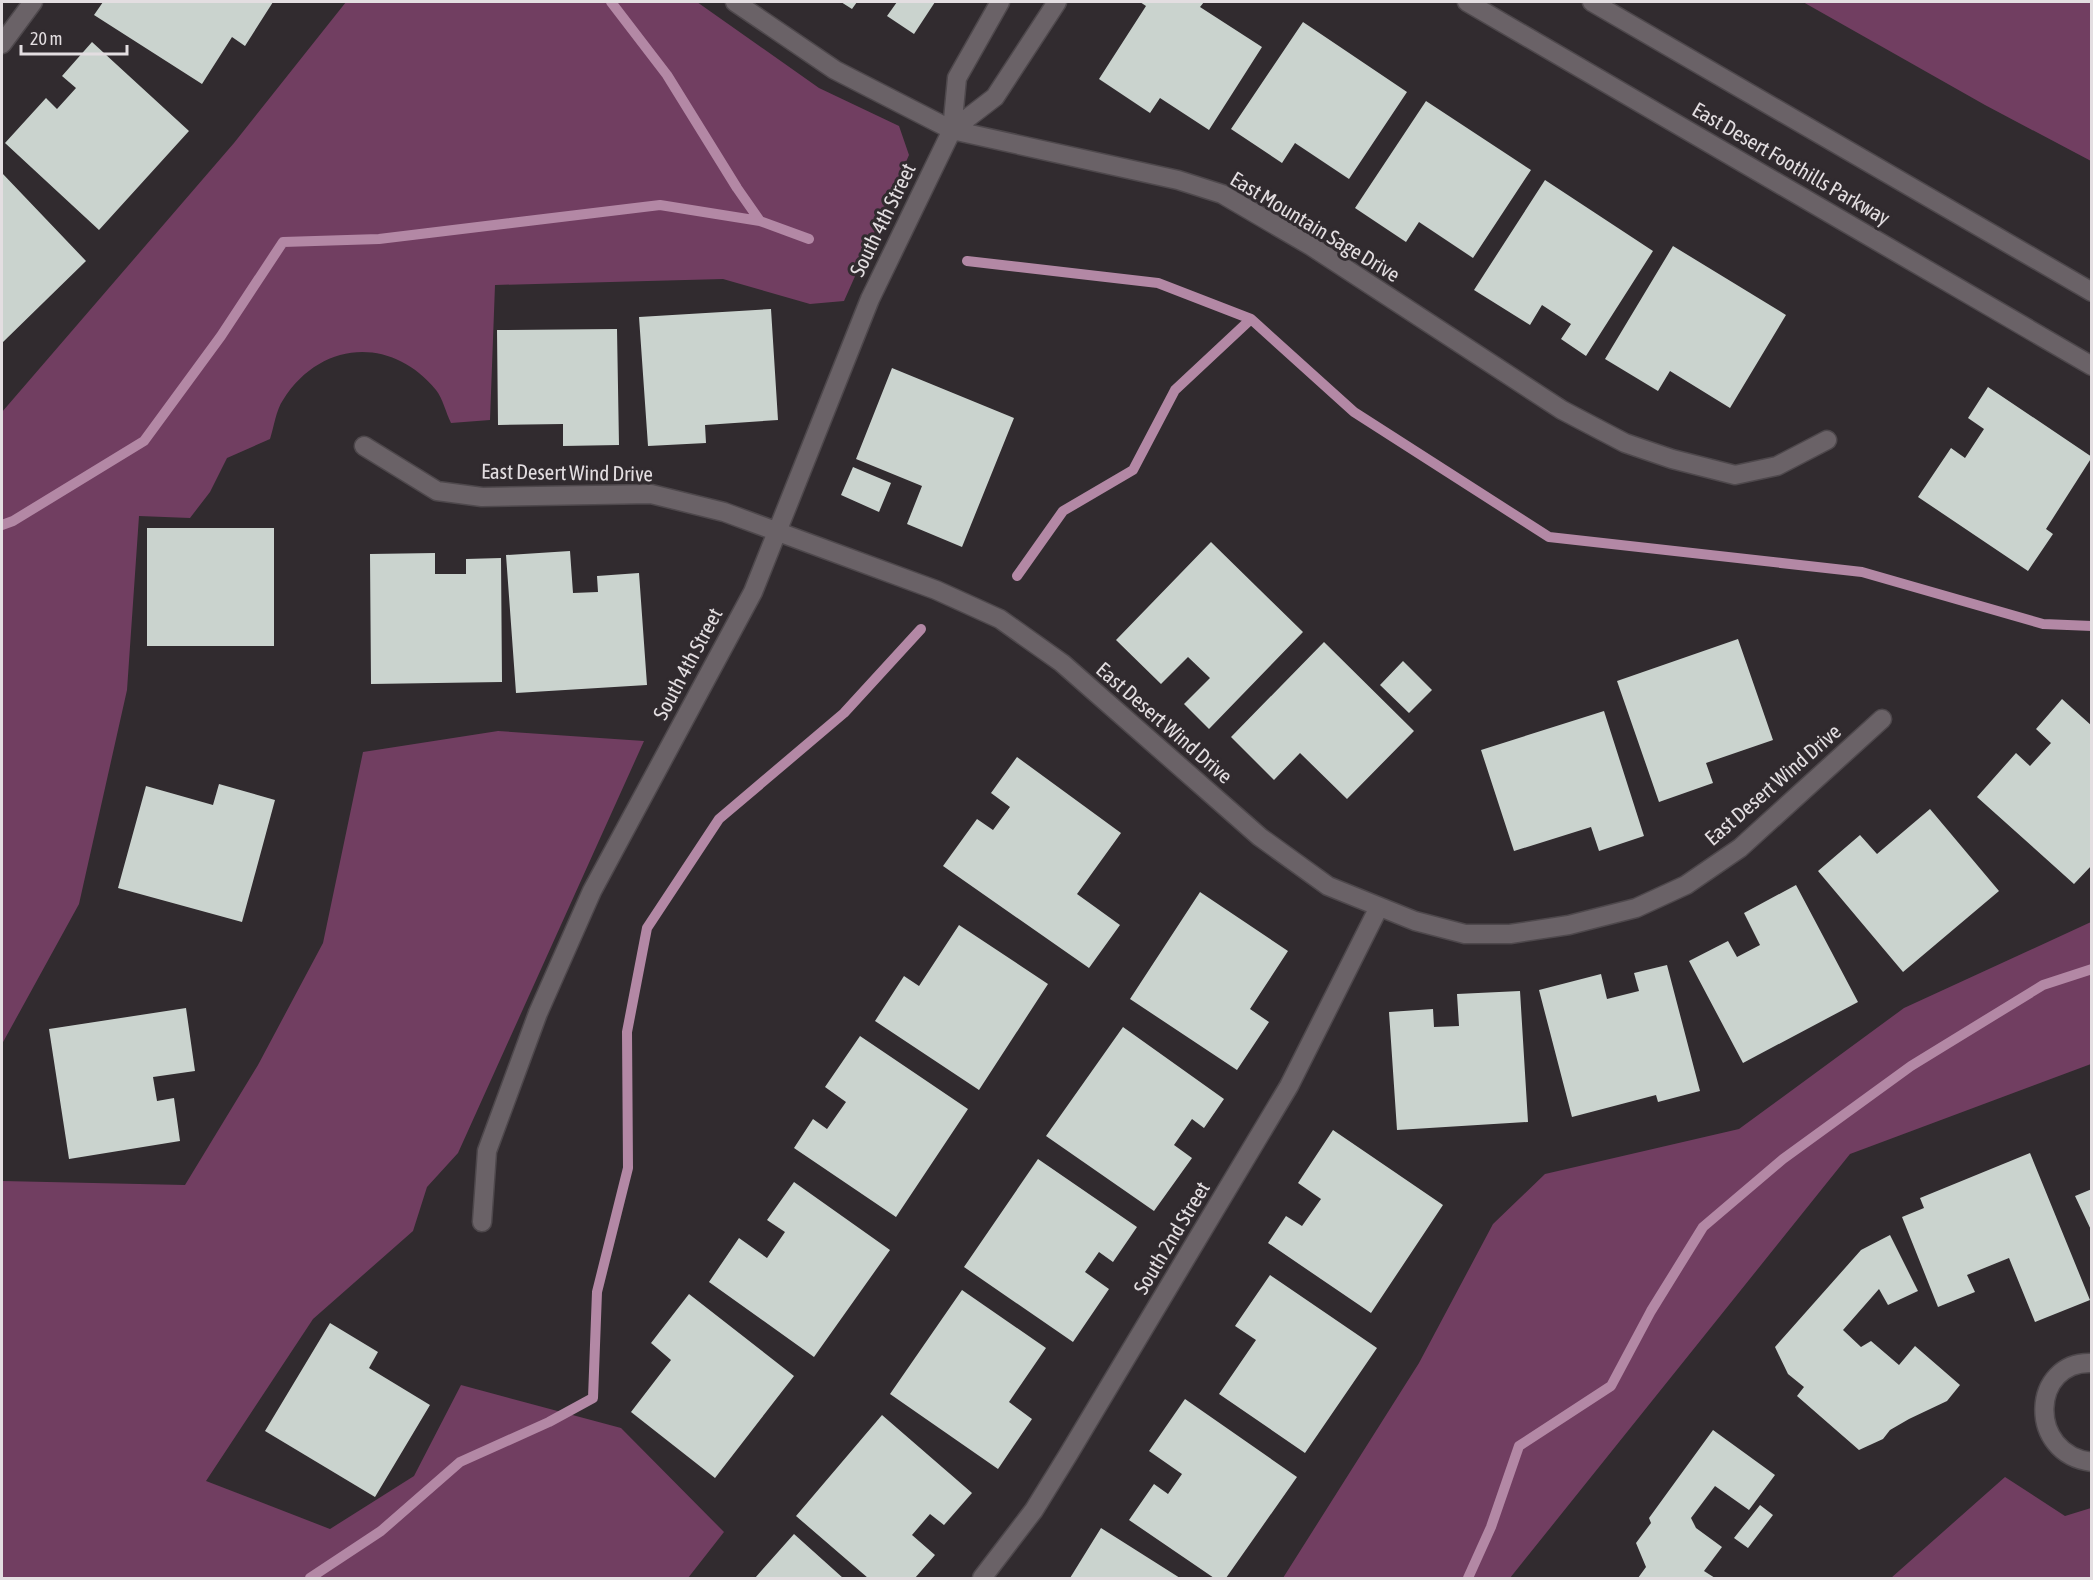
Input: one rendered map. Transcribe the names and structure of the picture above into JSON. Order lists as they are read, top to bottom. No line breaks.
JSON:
{"streets":{"street":["East Desert Foothills Parkway","South 4th Street","East Mountain Sage Drive","East Desert Wind Drive","South 2nd Street"]},"crossings":[["South 4th Street","East Mountain Sage Drive"],["South 4th Street","East Desert Wind Drive"],["East Desert Wind Drive","South 2nd Street"]],"scale_bar":"20 m"}
